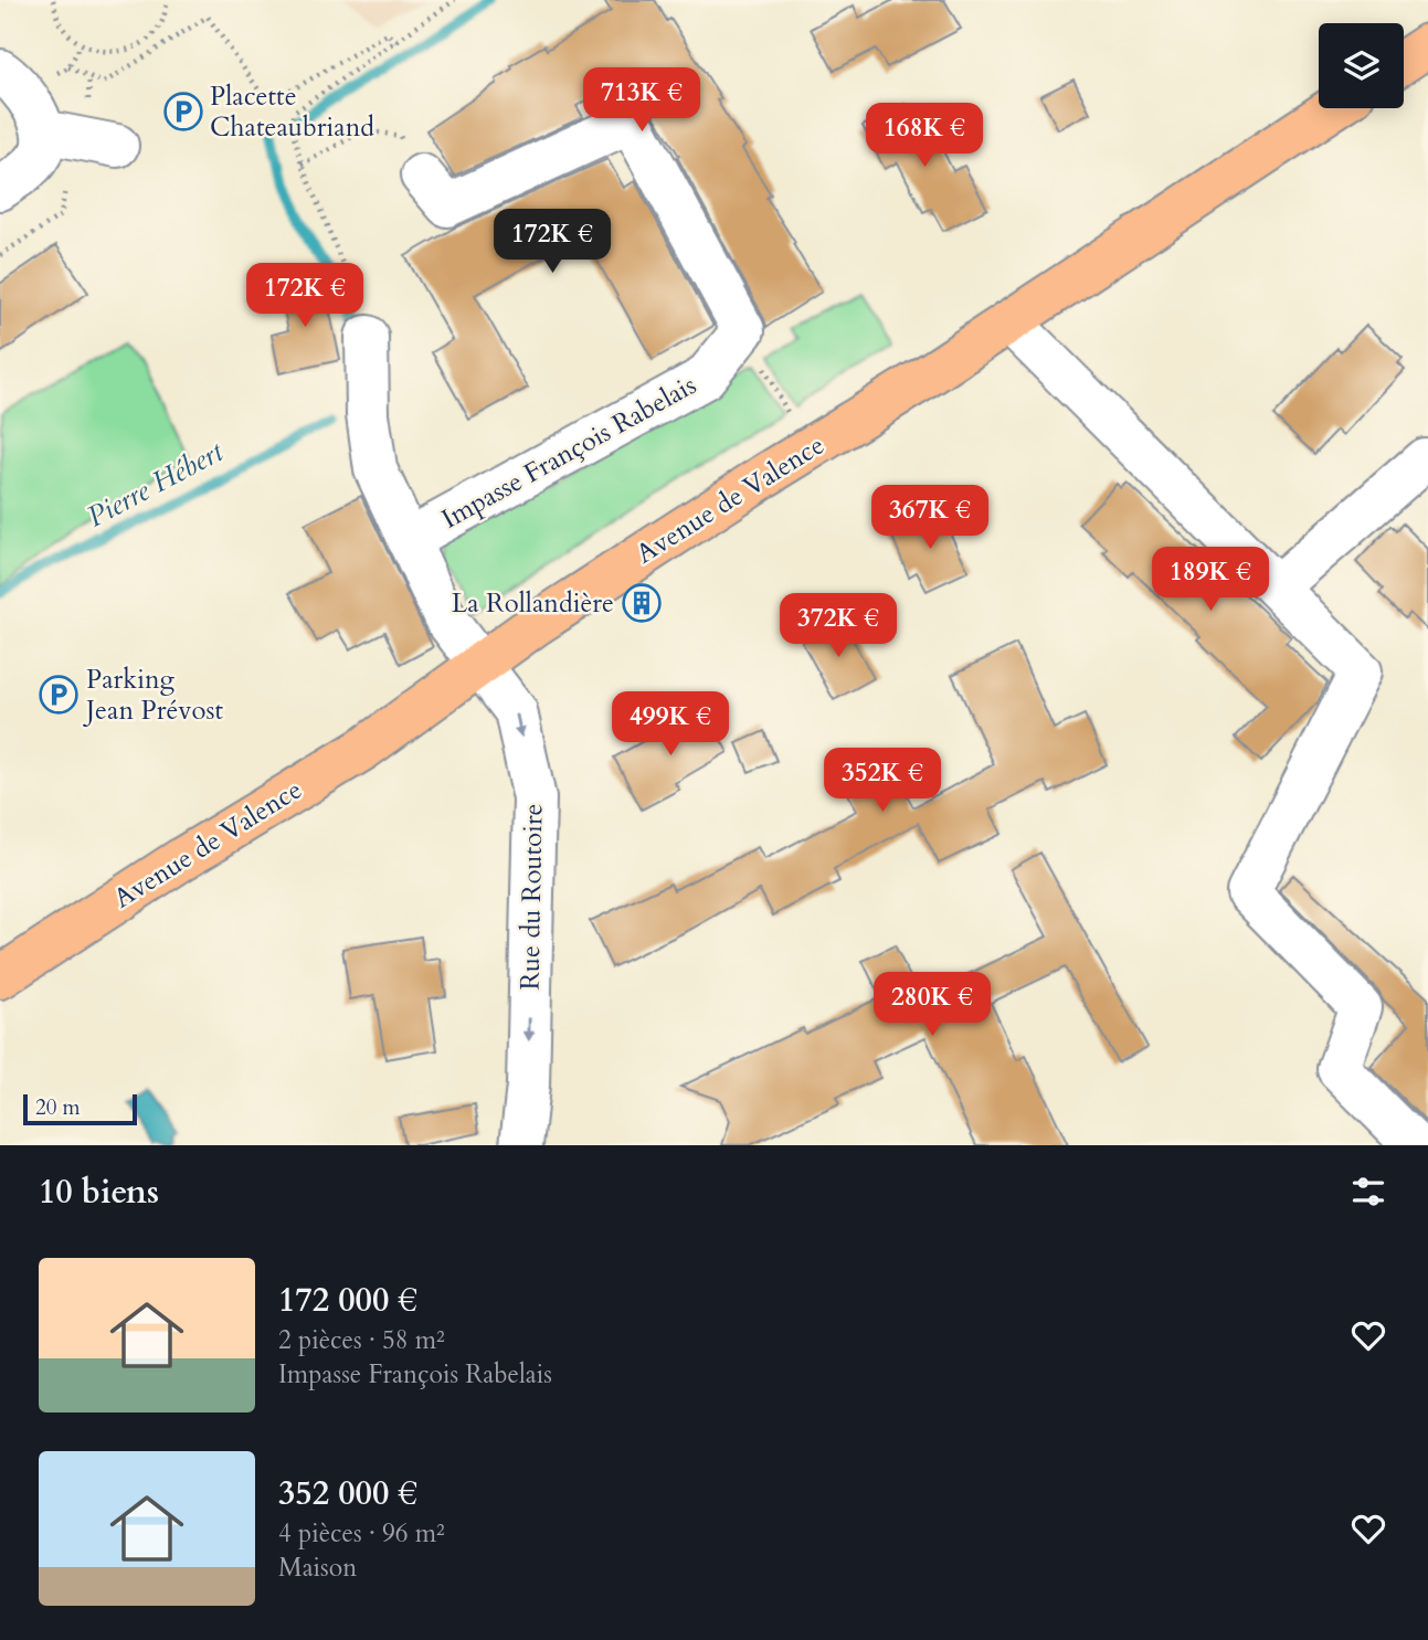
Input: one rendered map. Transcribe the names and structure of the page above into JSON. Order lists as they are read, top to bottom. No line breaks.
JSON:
{"streets":{"main road":["Avenue de Valence"],"street":["Impasse François Rabelais","Rue du Routoire"]},"crossings":[["Impasse François Rabelais","Rue du Routoire"],["Avenue de Valence","Rue du Routoire"]],"one_way":["Rue du Routoire"],"water":["Pierre Hébert"],"places":{"parking":["Placette Chateaubriand","Parking Jean Prévost"],"building":["La Rollandière"]},"scale_bar":"20 m","page":{"price":["713K €","168K €","172K €","172K €","367K €","189K €","372K €","499K €","352K €","280K €"],"scale":"20 m","heading":"10 biens","list":[{"name":"172 000 €","note":"2 pièces · 58 m² · Impasse François Rabelais"},{"name":"352 000 €","note":"4 pièces · 96 m² · Maison"}]}}
